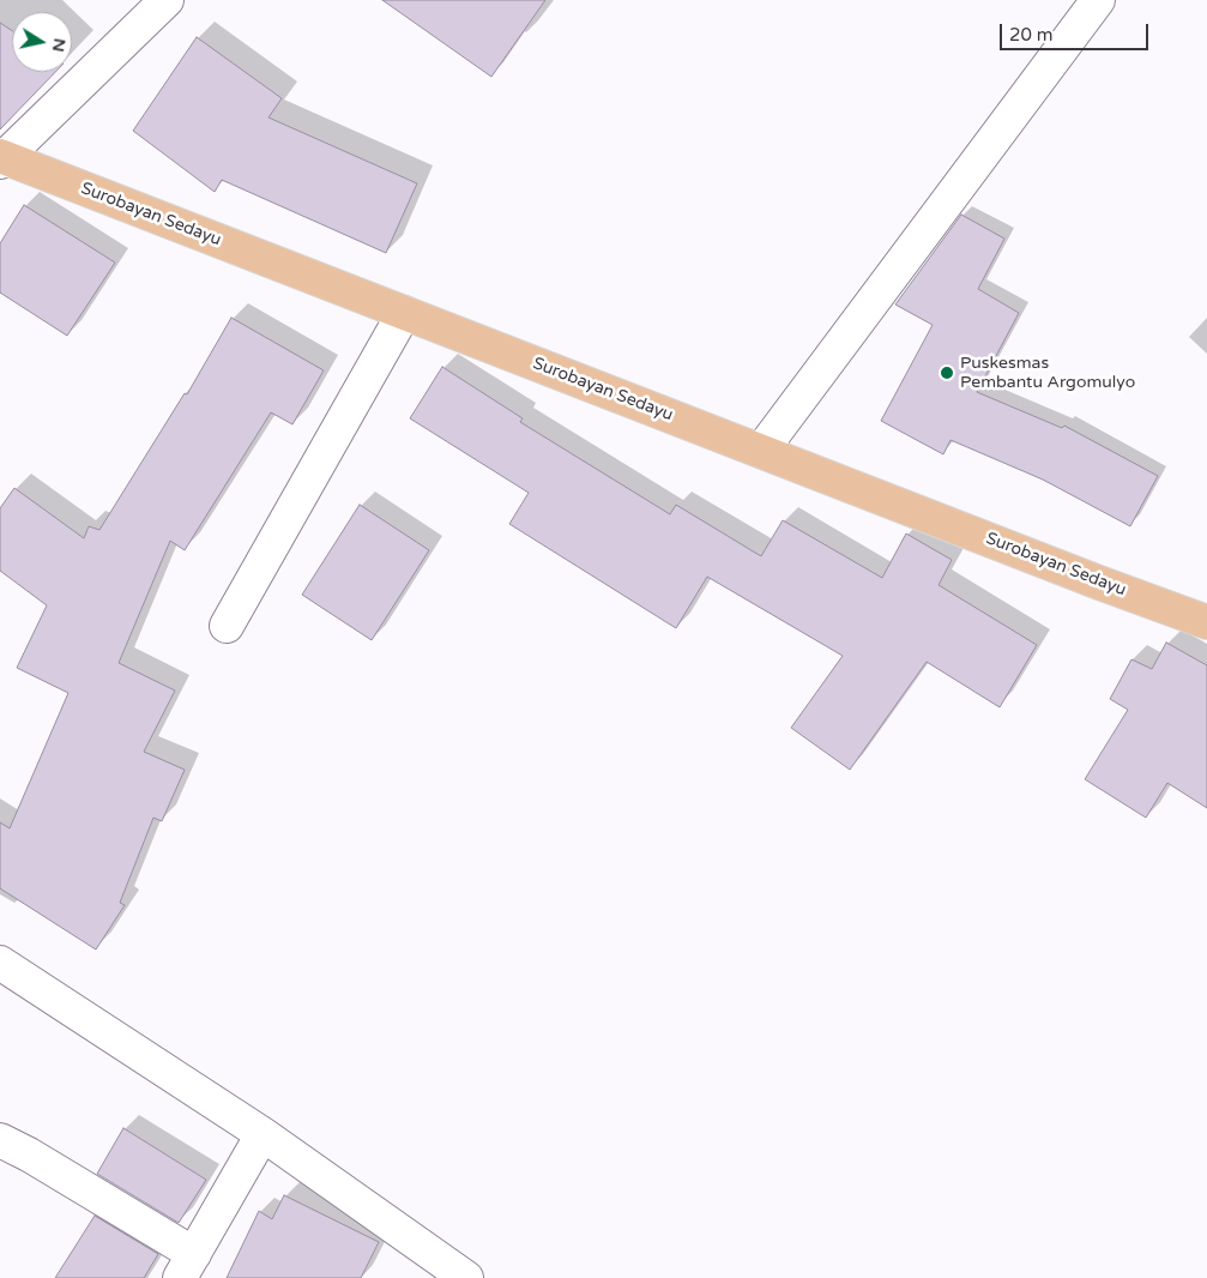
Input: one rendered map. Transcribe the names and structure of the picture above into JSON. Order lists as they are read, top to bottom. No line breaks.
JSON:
{"streets":{"main road":["Surobayan Sedayu"]},"places":["Puskesmas Pembantu Argomulyo"],"scale_bar":"20 m","north":"right"}
